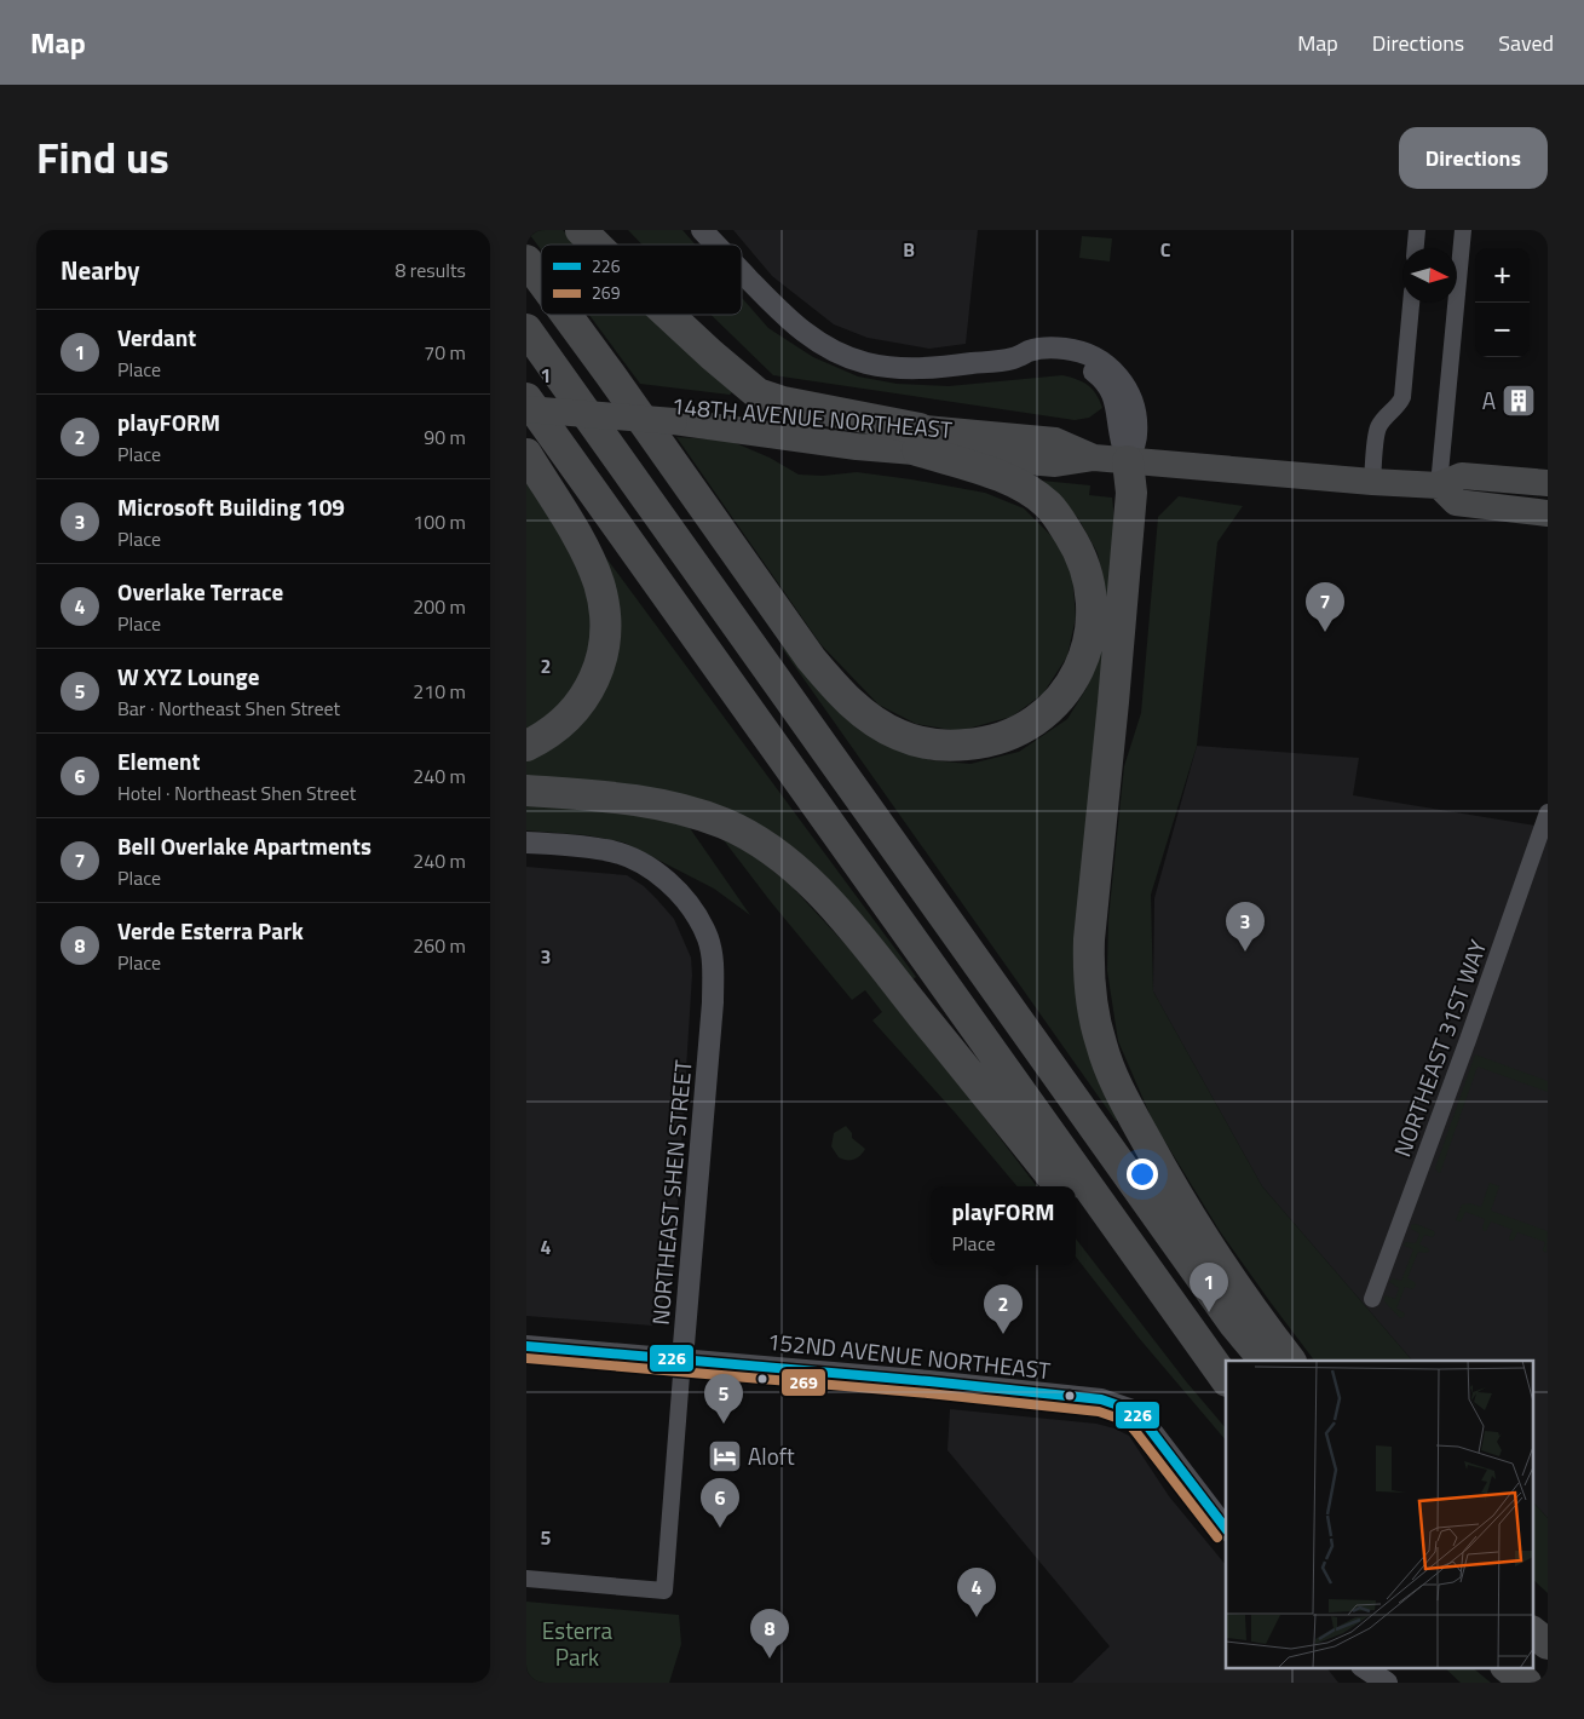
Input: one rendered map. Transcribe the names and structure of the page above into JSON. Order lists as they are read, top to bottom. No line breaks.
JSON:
{"streets":{"main road":["148TH AVENUE NORTHEAST"],"street":["NORTHEAST 31ST WAY","NORTHEAST SHEN STREET","152ND AVENUE NORTHEAST"]},"crossings":[["NORTHEAST SHEN STREET","152ND AVENUE NORTHEAST"]],"parks":["Esterra Park"],"places":{"building":["A"],"hotel":["Aloft"]},"lines":["transit line 226","transit line 269"],"legend":["226","269"],"north":"right","page":{"header":"Map","nav":["Map","Directions","Saved"],"title":"Find us","buttons":"Directions","heading":["Nearby","8 results"],"map_buttons":["+","−"],"list":[{"mark":"1","name":"Verdant","note":"Place","value":"70 m"},{"mark":"2","name":"playFORM","note":"Place","value":"90 m"},{"mark":"3","name":"Microsoft Building 109","note":"Place","value":"100 m"},{"mark":"4","name":"Overlake Terrace","note":"Place","value":"200 m"},{"mark":"5","name":"W XYZ Lounge","note":"Bar · Northeast Shen Street","value":"210 m"},{"mark":"6","name":"Element","note":"Hotel · Northeast Shen Street","value":"240 m"},{"mark":"7","name":"Bell Overlake Apartments","note":"Place","value":"240 m"},{"mark":"8","name":"Verde Esterra Park","note":"Place","value":"260 m"}],"pins":["7","3","1","2","5","6","4","8"],"popup":["playFORM","Place"]},"grid":{"columns":["B","C"],"rows":["1","2","3","4","5"]}}
